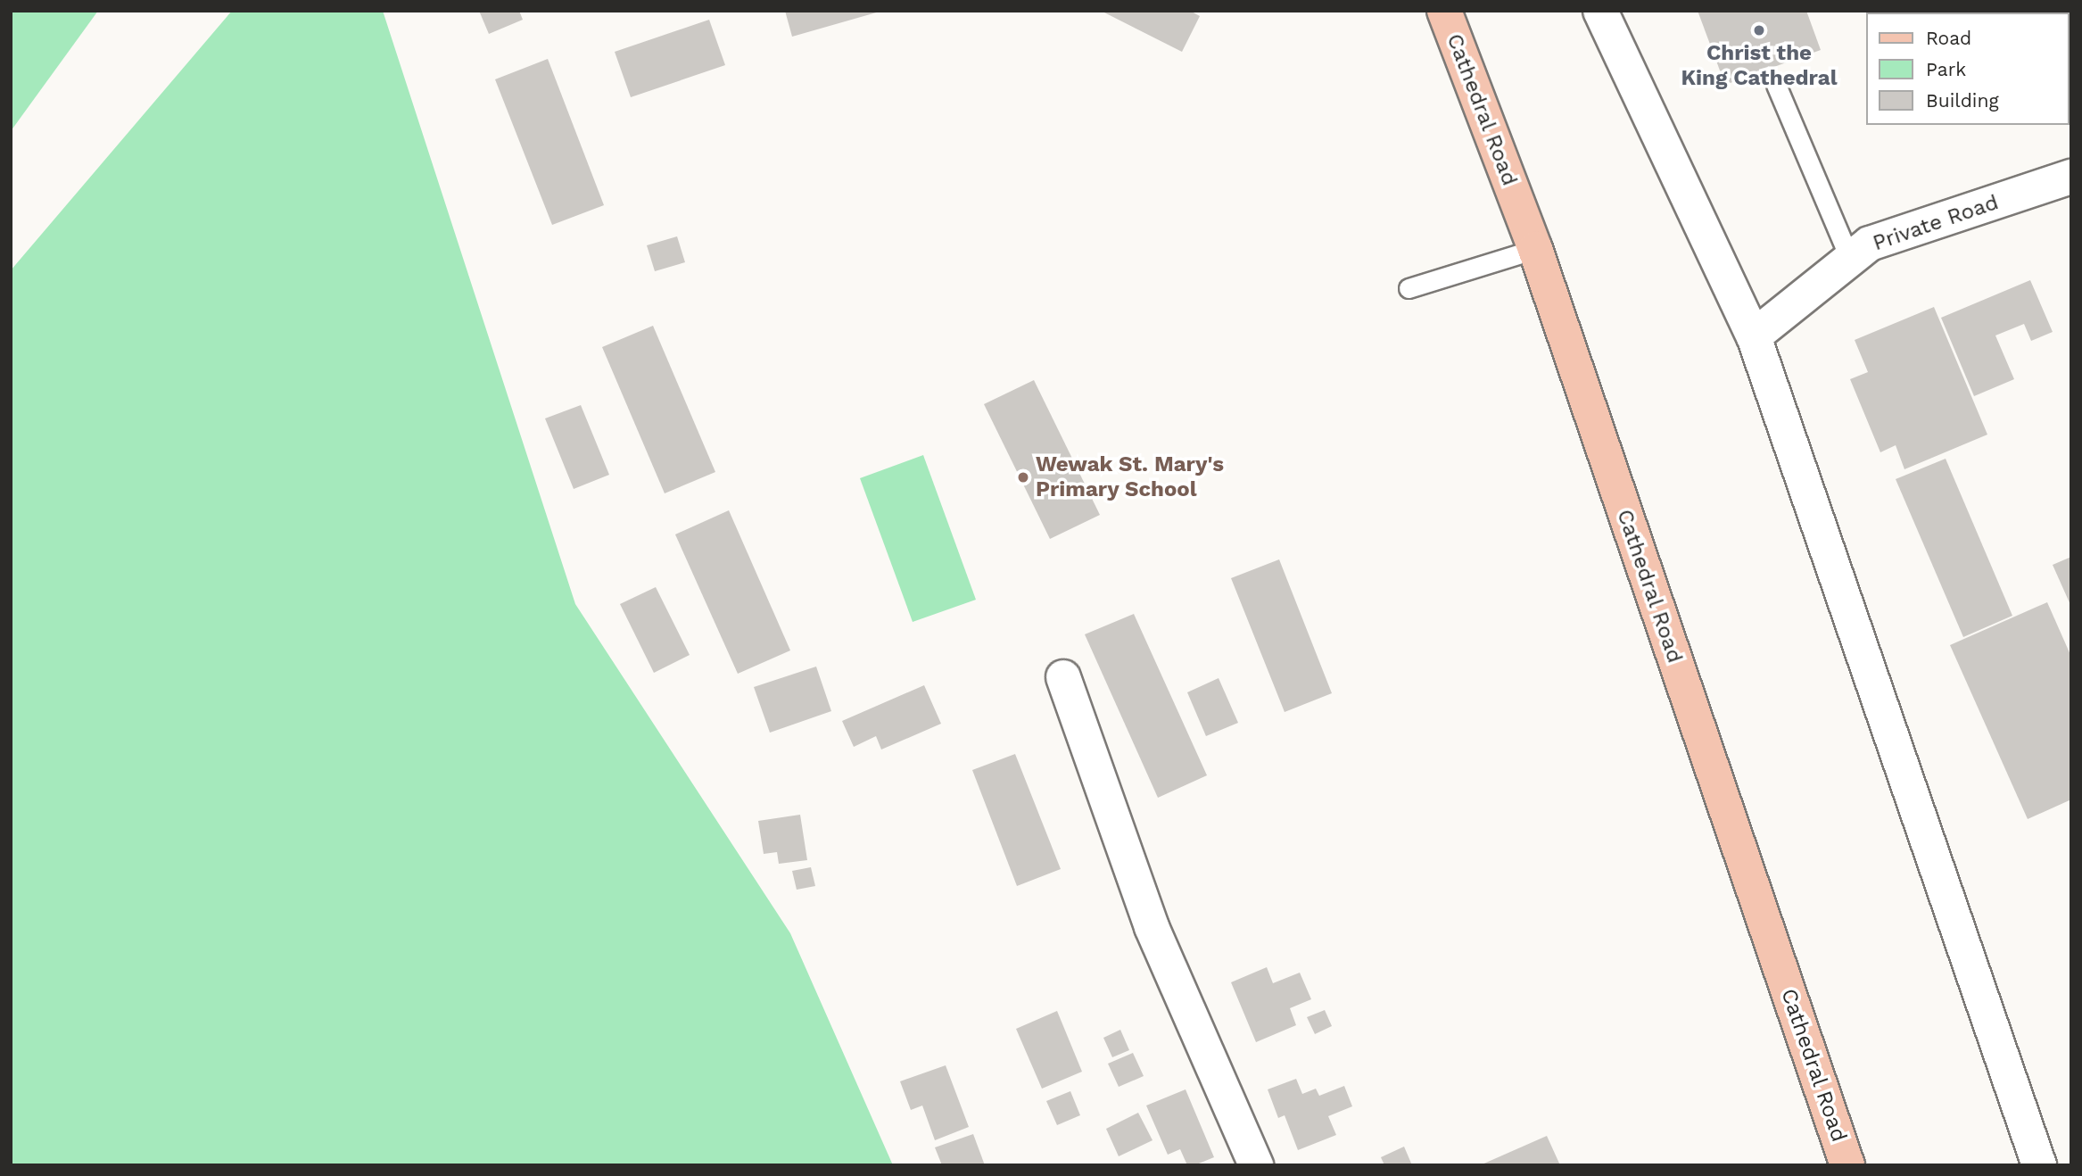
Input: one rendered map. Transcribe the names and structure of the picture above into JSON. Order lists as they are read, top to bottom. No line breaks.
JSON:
{"streets":{"main road":["Cathedral Road"],"street":["Private Road"]},"places":["Christ the King Cathedral","Wewak St. Mary's Primary School"],"legend":["Road","Park","Building"]}
